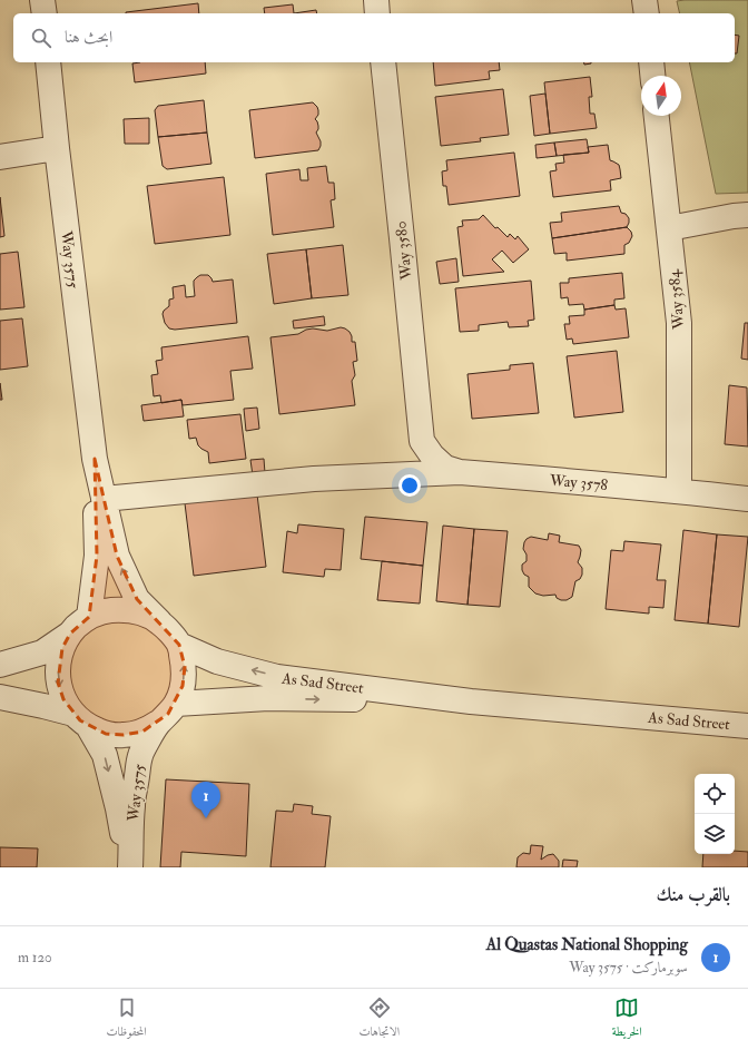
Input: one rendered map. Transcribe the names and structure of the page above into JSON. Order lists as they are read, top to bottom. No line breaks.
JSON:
{"streets":{"street":["Way 3580","Way 3575","Way 3584","Way 3578","As Sad Street"]},"crossings":[["Way 3580","Way 3578"],["Way 3575","As Sad Street"],["Way 3584","Way 3578"]],"north":"top","page":{"search":"ابحث هنا","pins":"1","heading":"بالقرب منك","list":[{"mark":"1","name":"Al Quastas National Shopping","note":"سوبرماركت · Way 3575","value":"120 m"}],"nav":["الخريطة","الاتجاهات","المحفوظات"]}}
